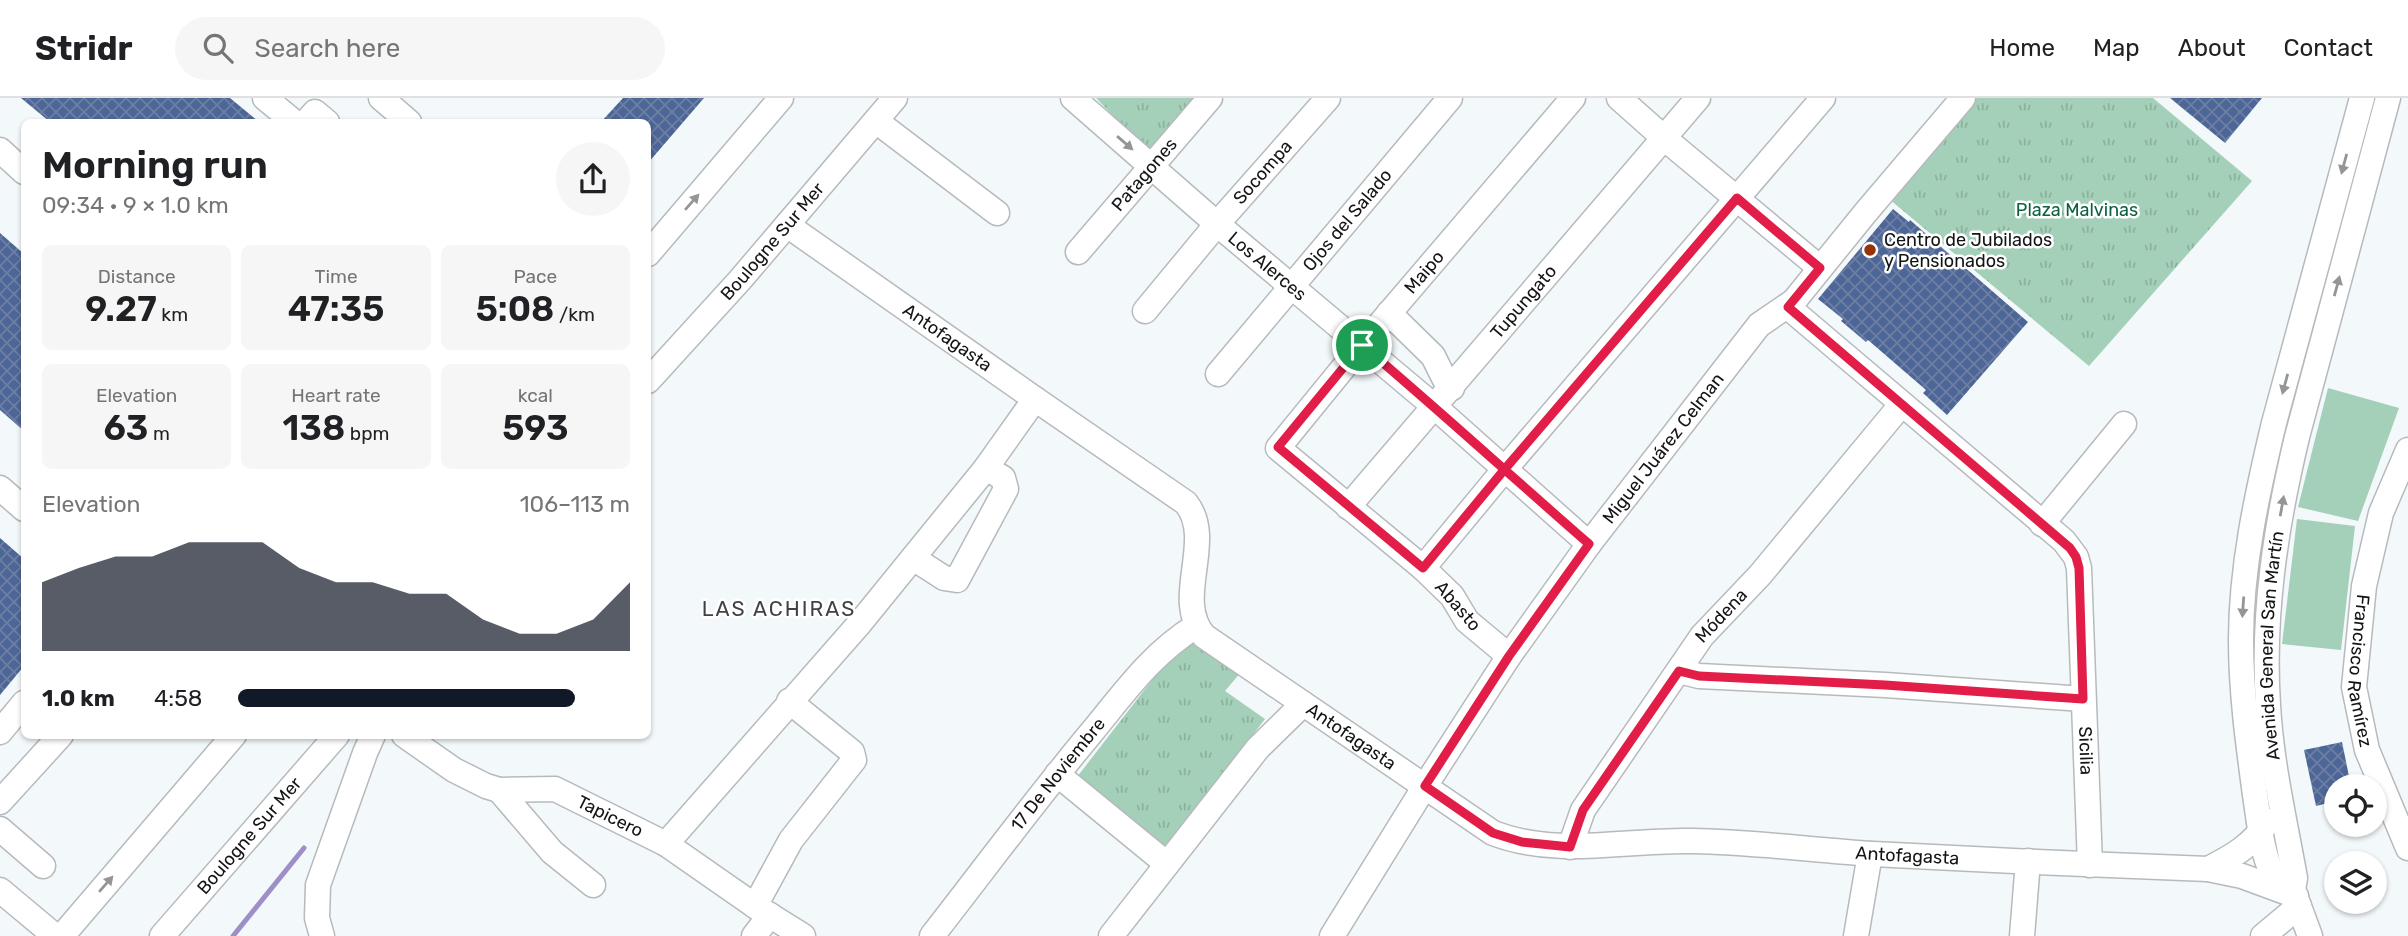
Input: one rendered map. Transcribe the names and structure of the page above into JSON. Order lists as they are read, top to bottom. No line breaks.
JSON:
{"streets":{"street":["Socompa","Patagones","Ojos del Salado","Boulogne Sur Mer","Los Alerces","Maipo","Tupungato","Antofagasta","Miguel Juárez Celman","Abasto","Módena","Avenida General San Martín","Francisco Ramírez","Sicilia","17 De Noviembre","Tapicero"]},"crossings":[["Socompa","Los Alerces"],["Patagones","Los Alerces"],["Ojos del Salado","Los Alerces"],["Boulogne Sur Mer","Antofagasta"],["Los Alerces","Maipo"],["Los Alerces","Tupungato"],["Los Alerces","Miguel Juárez Celman"],["Maipo","Abasto"],["Tupungato","Abasto"],["Antofagasta","Miguel Juárez Celman"],["Antofagasta","Módena"],["Antofagasta","Avenida General San Martín"],["Antofagasta","Sicilia"],["Antofagasta","17 De Noviembre"],["Miguel Juárez Celman","Abasto"],["Miguel Juárez Celman","Sicilia"],["Módena","Sicilia"]],"districts":["LAS ACHIRAS"],"parks":["Plaza Malvinas"],"places":["Centro de Jubilados y Pensionados"],"page":{"header":"Stridr","search":"Search here","nav":["Home","Map","About","Contact"],"heading":["Morning run","09:34 · 9 × 1.0 km"],"stats":[["Distance","9.27 km"],["Time","47:35"],["Pace","5:08 /km"],["Elevation","63 m"],["Heart rate","138 bpm"],["kcal","593"]],"chart":["Elevation","106–113 m"],"list":[{"name":"1.0 km","note":"4:58"}]}}
